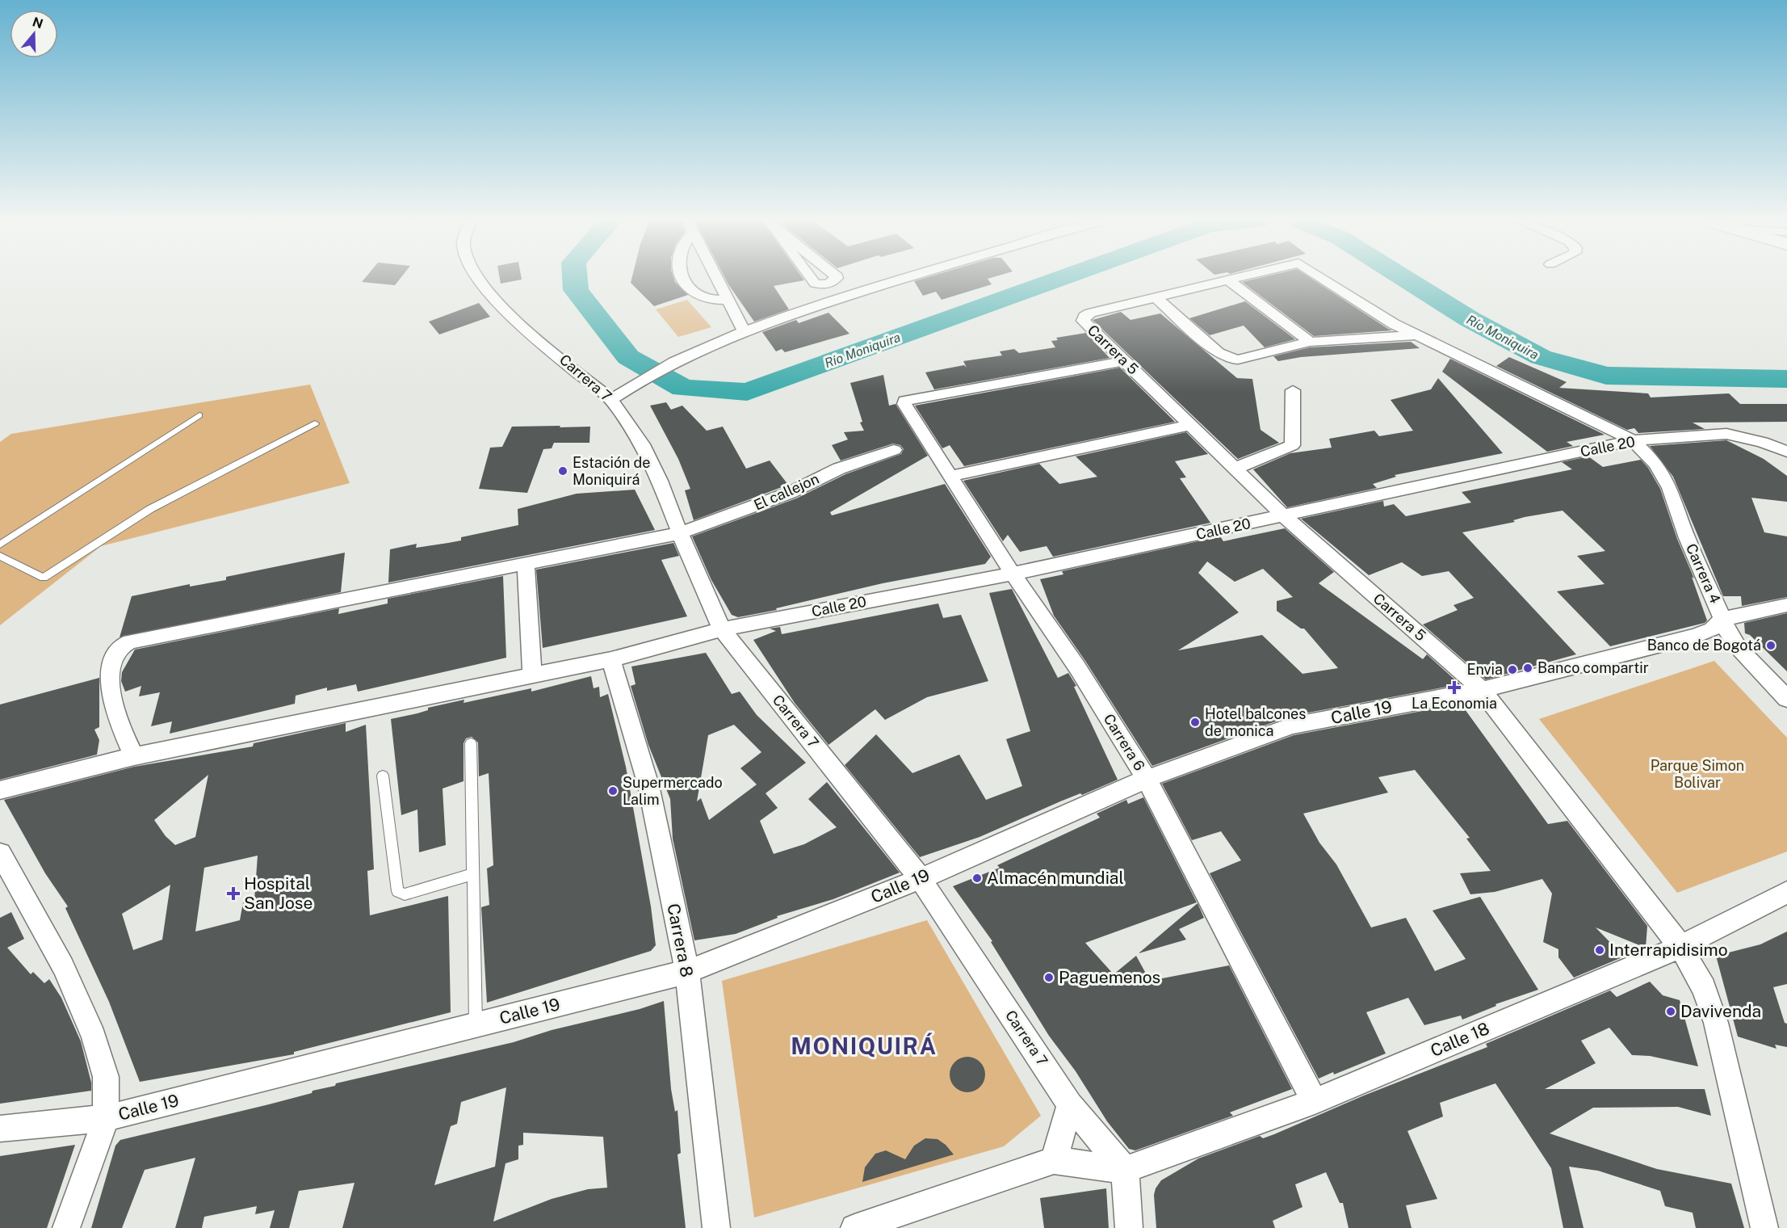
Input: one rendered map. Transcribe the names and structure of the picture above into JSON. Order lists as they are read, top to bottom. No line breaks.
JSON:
{"streets":{"street":["Carrera 5","Carrera 7","Calle 20","El callejon","Carrera 4","Calle 19","Carrera 6","Carrera 8","Calle 18"]},"crossings":[["Carrera 5","Calle 20"],["Carrera 5","Calle 19"],["Carrera 5","Carrera 6"],["Carrera 5","Calle 18"],["Carrera 7","Calle 20"],["Carrera 7","El callejon"],["Carrera 7","Calle 19"],["Carrera 7","Calle 18"],["Calle 20","El callejon"],["Calle 20","Carrera 4"],["Calle 20","Carrera 6"],["Calle 20","Carrera 8"],["Carrera 4","Calle 19"],["Calle 19","Carrera 6"],["Calle 19","Carrera 8"],["Carrera 6","Calle 18"]],"districts":["MONIQUIRÁ"],"water":["Río Moniquira"],"parks":["Parque Simon Bolivar"],"places":{"other":["Estación de Moniquirá","Banco de Bogotá","Banco compartir","Envia","Hotel balcones de monica","Supermercado Lalim","Almacén mundial","Interrapidisimo","Paguemenos","Davivenda"],"health":["La Economia","Hospital San Jose"]},"north":"top"}
